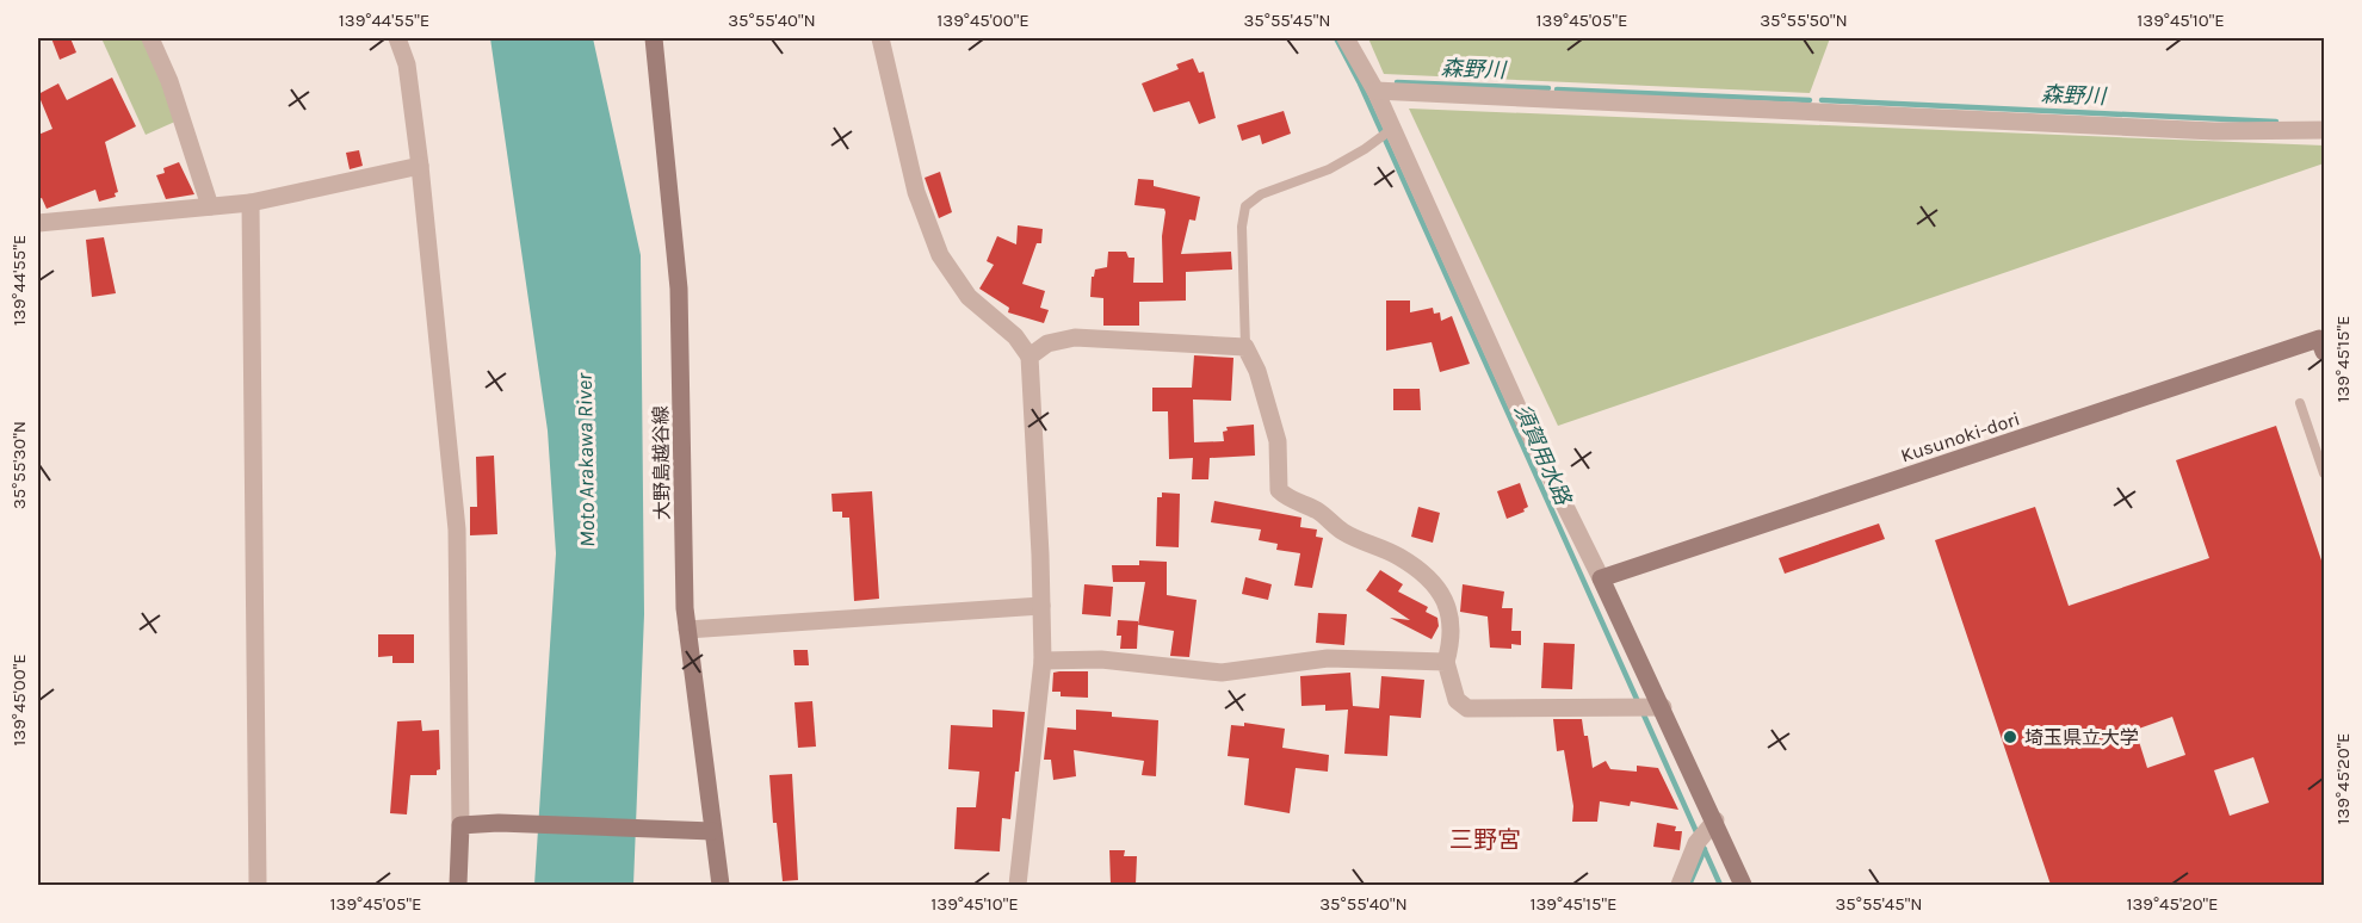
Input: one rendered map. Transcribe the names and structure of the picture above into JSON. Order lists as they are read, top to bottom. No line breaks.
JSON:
{"streets":{"street":["Kusunoki-dori","大野島越谷線"]},"districts":["三野宮"],"water":["森野川","須賀用水路","Moto Arakawa River"],"places":["埼玉県立大学"],"coordinates":["139°44'55\"E","35°55'40\"N","139°45'00\"E","35°55'45\"N","139°45'05\"E","35°55'50\"N","139°45'10\"E","139°45'15\"E","35°55'30\"N","139°45'20\"E"]}
